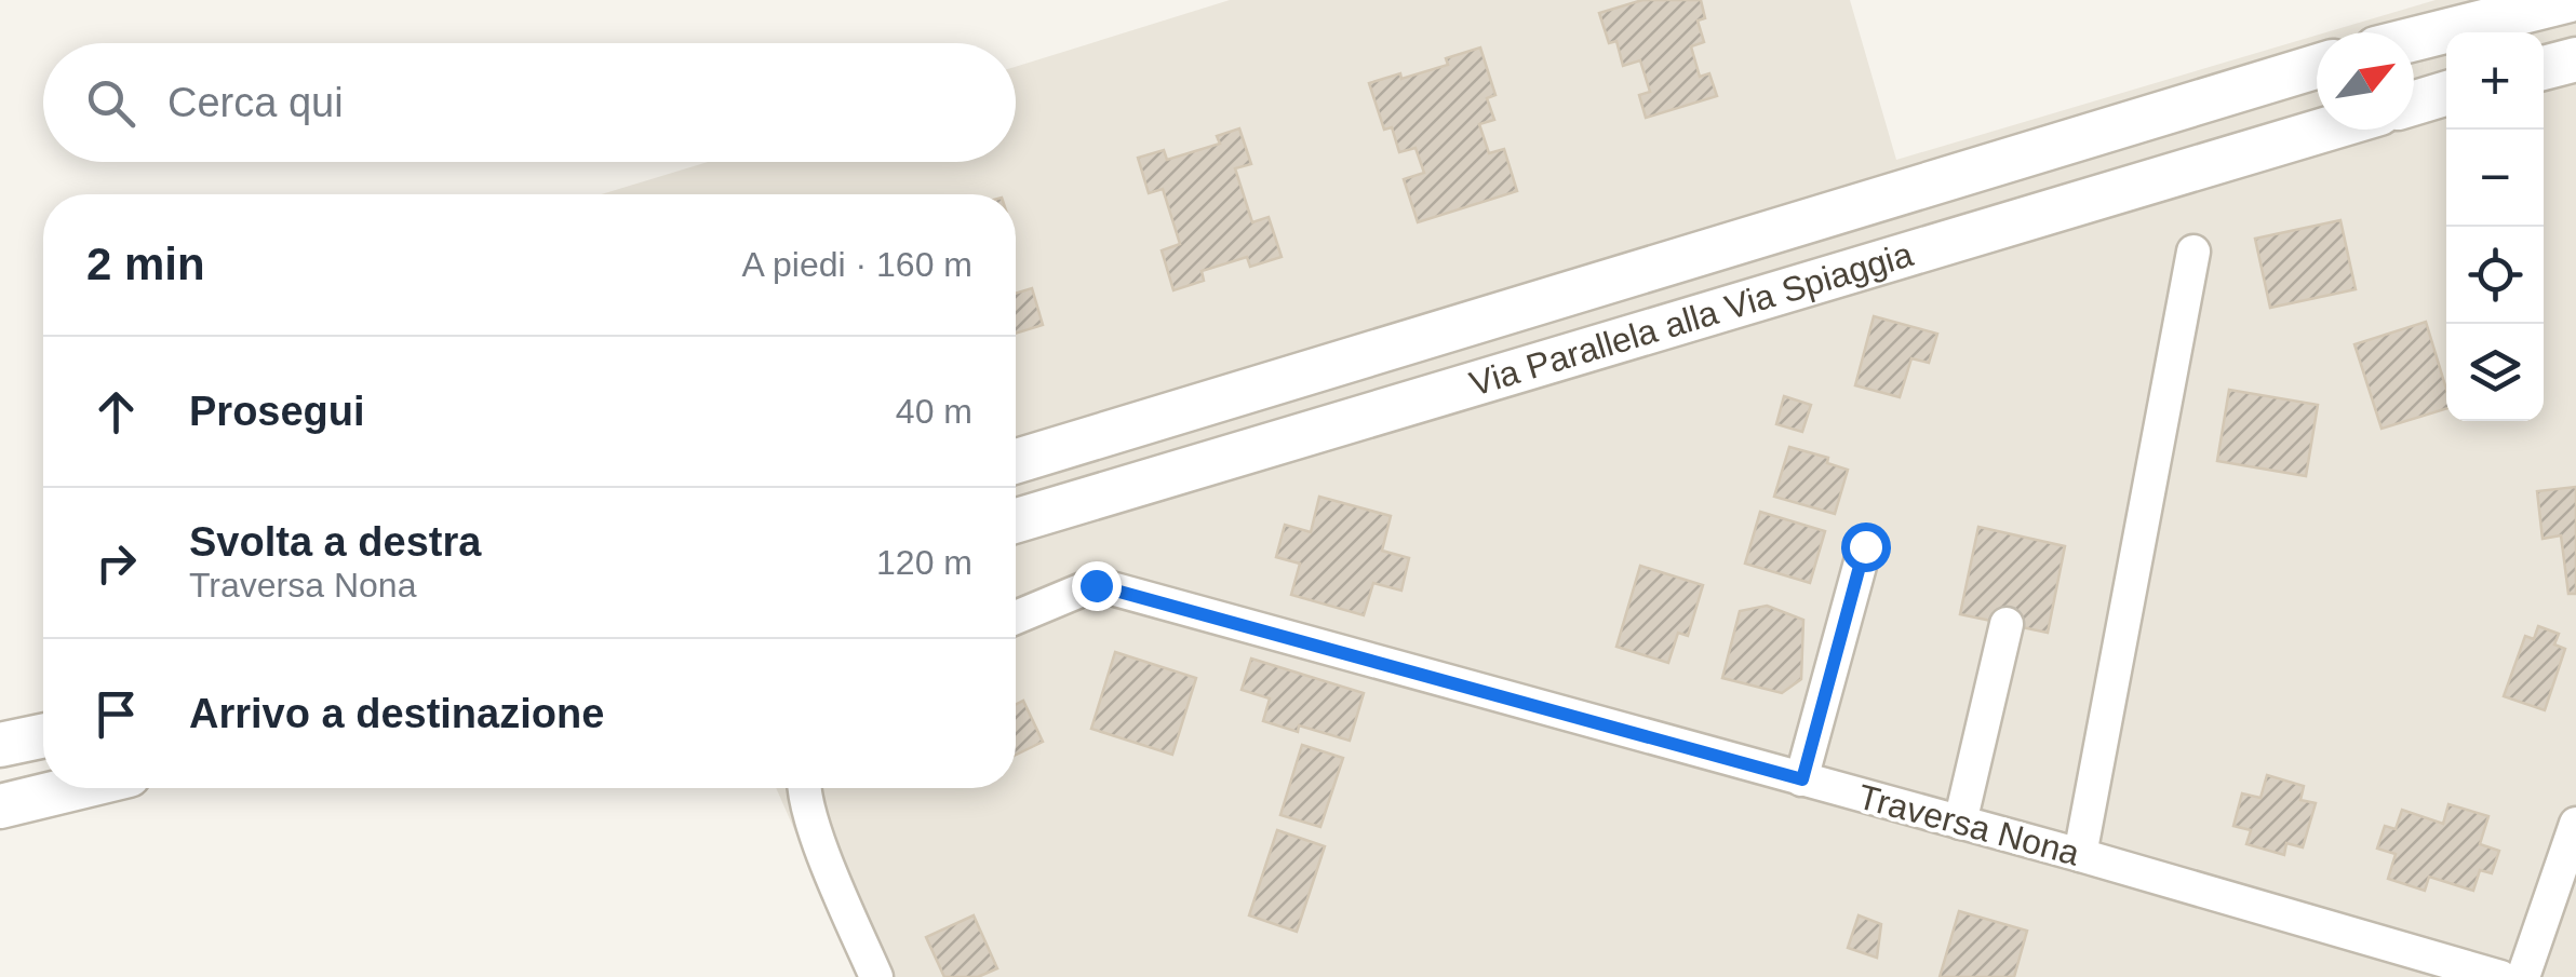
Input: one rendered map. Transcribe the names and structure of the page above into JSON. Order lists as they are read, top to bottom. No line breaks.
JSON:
{"streets":{"street":["Via Parallela alla Via Spiaggia","Traversa Nona"]},"north":"top right","page":{"map_buttons":["+","−"],"search":"Cerca qui","heading":["2 min","A piedi · 160 m"],"list":[["Prosegui","40 m"],["Svolta a destra","Traversa Nona","120 m"],"Arrivo a destinazione"]}}
